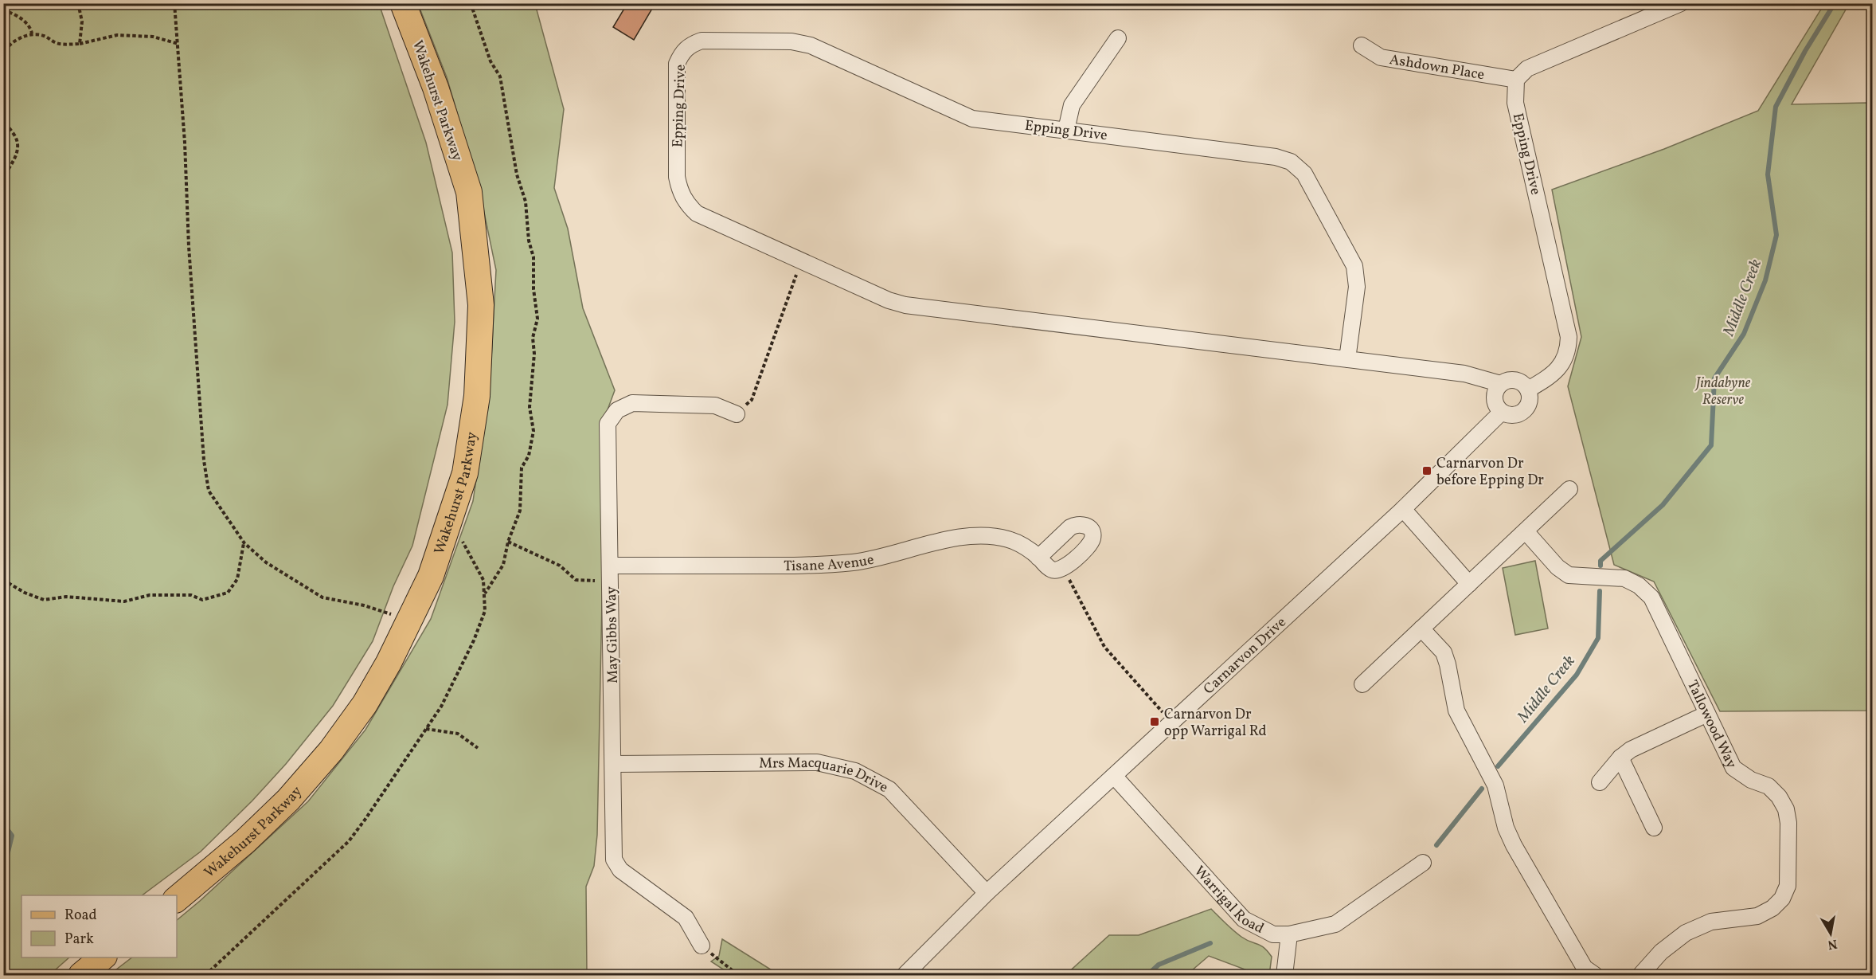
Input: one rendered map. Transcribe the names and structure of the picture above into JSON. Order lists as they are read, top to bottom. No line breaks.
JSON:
{"streets":{"main road":["Wakehurst Parkway"],"street":["Ashdown Place","Epping Drive","Tisane Avenue","May Gibbs Way","Carnarvon Drive","Tallowood Way","Mrs Macquarie Drive","Warrigal Road"]},"crossings":[["Ashdown Place","Epping Drive"],["Epping Drive","Carnarvon Drive"],["Tisane Avenue","May Gibbs Way"],["May Gibbs Way","Mrs Macquarie Drive"],["Carnarvon Drive","Mrs Macquarie Drive"],["Carnarvon Drive","Warrigal Road"]],"water":["Middle Creek"],"parks":["Jindabyne Reserve"],"places":{"transit":["Carnarvon Dr before Epping Dr","Carnarvon Dr opp Warrigal Rd"]},"legend":["Road","Park"],"north":"bottom"}
